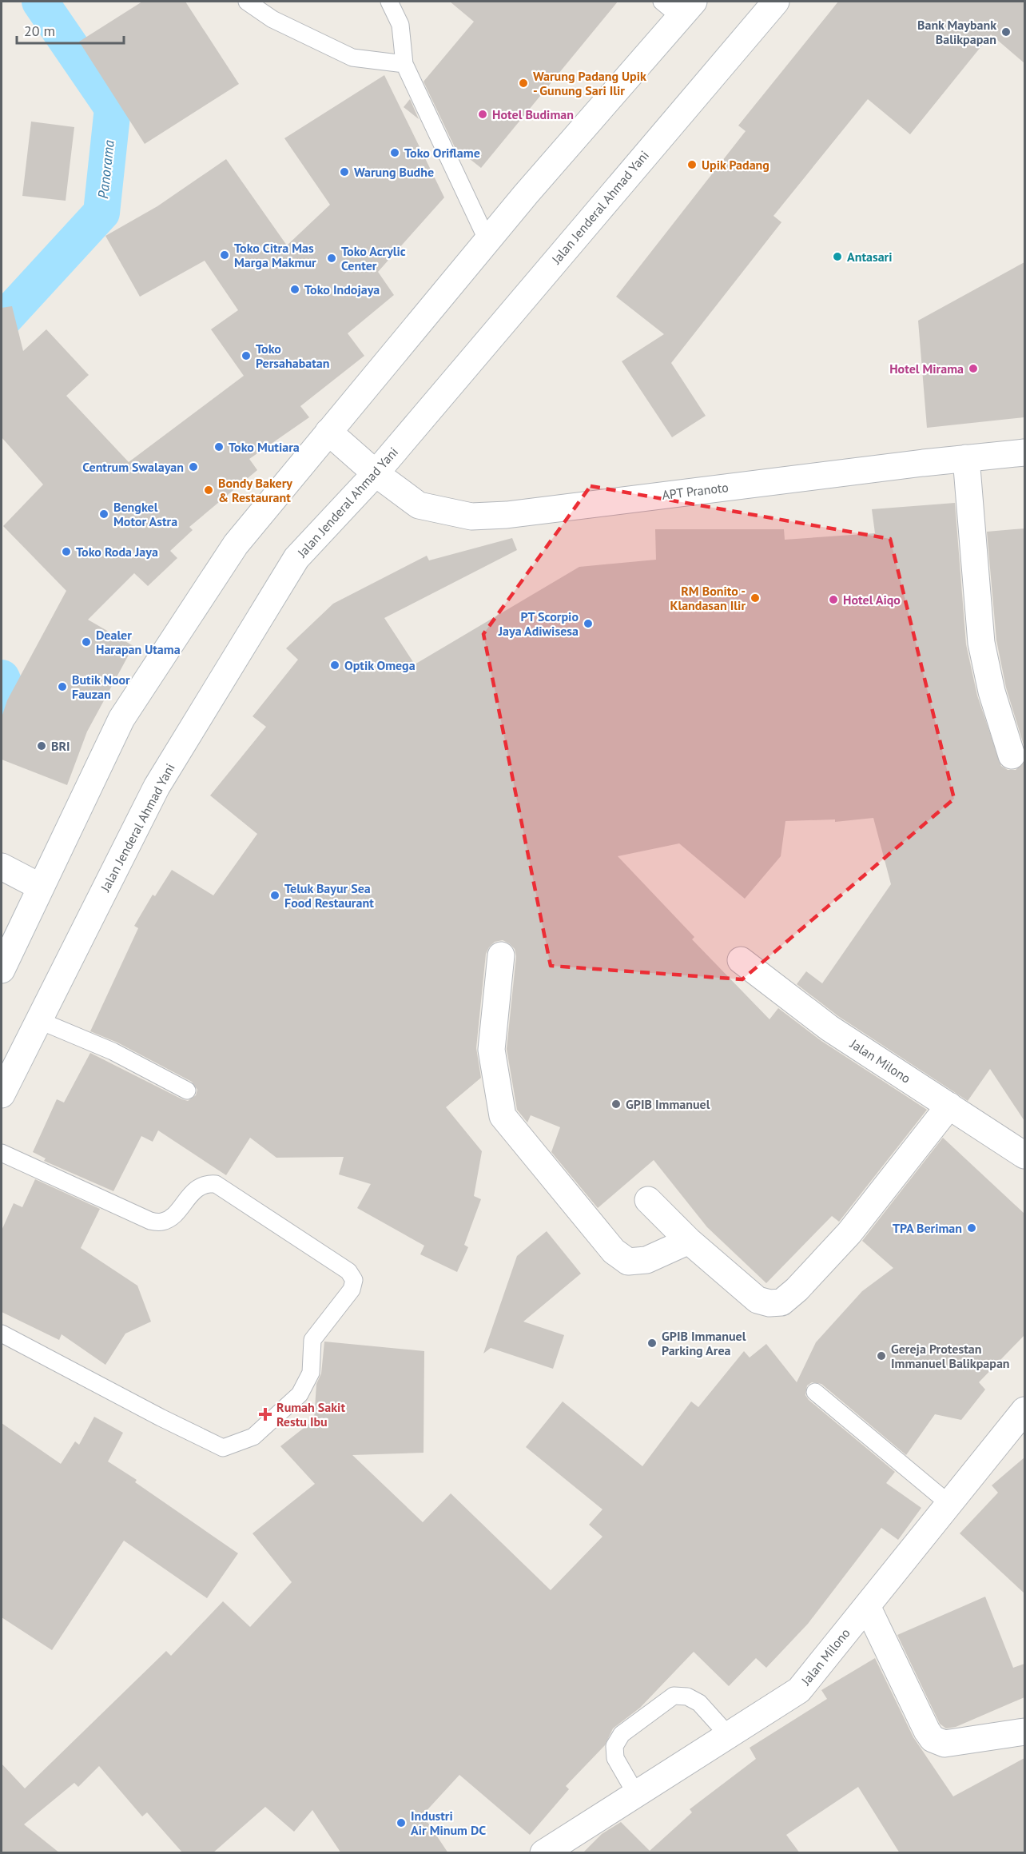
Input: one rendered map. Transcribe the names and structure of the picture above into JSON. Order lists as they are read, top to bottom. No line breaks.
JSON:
{"streets":{"street":["Jalan Jenderal Ahmad Yani","APT Pranoto","Jalan Milono"]},"crossings":[["Jalan Jenderal Ahmad Yani","APT Pranoto"]],"water":["Panorama"],"places":{"other":["Bank Maybank Balikpapan","Warung Padang Upik - Gunung Sari Ilir","Hotel Budiman","Toko Oriflame","Upik Padang","Warung Budhe","Toko Citra Mas Marga Makmur","Antasari","Toko Acrylic Center","Toko Indojaya","Toko Persahabatan","Hotel Mirama","Toko Mutiara","Centrum Swalayan","Bondy Bakery & Restaurant","Bengkel Motor Astra","Toko Roda Jaya","RM Bonito - Klandasan Ilir","Hotel Aiqo","PT Scorpio Jaya Adiwisesa","Dealer Harapan Utama","Optik Omega","Butik Noor Fauzan","BRI","Teluk Bayur Sea Food Restaurant","GPIB Immanuel","TPA Beriman","GPIB Immanuel Parking Area","Gereja Protestan Immanuel Balikpapan","Industri Air Minum DC"],"health":["Rumah Sakit Restu Ibu"]},"scale_bar":"20 m"}
